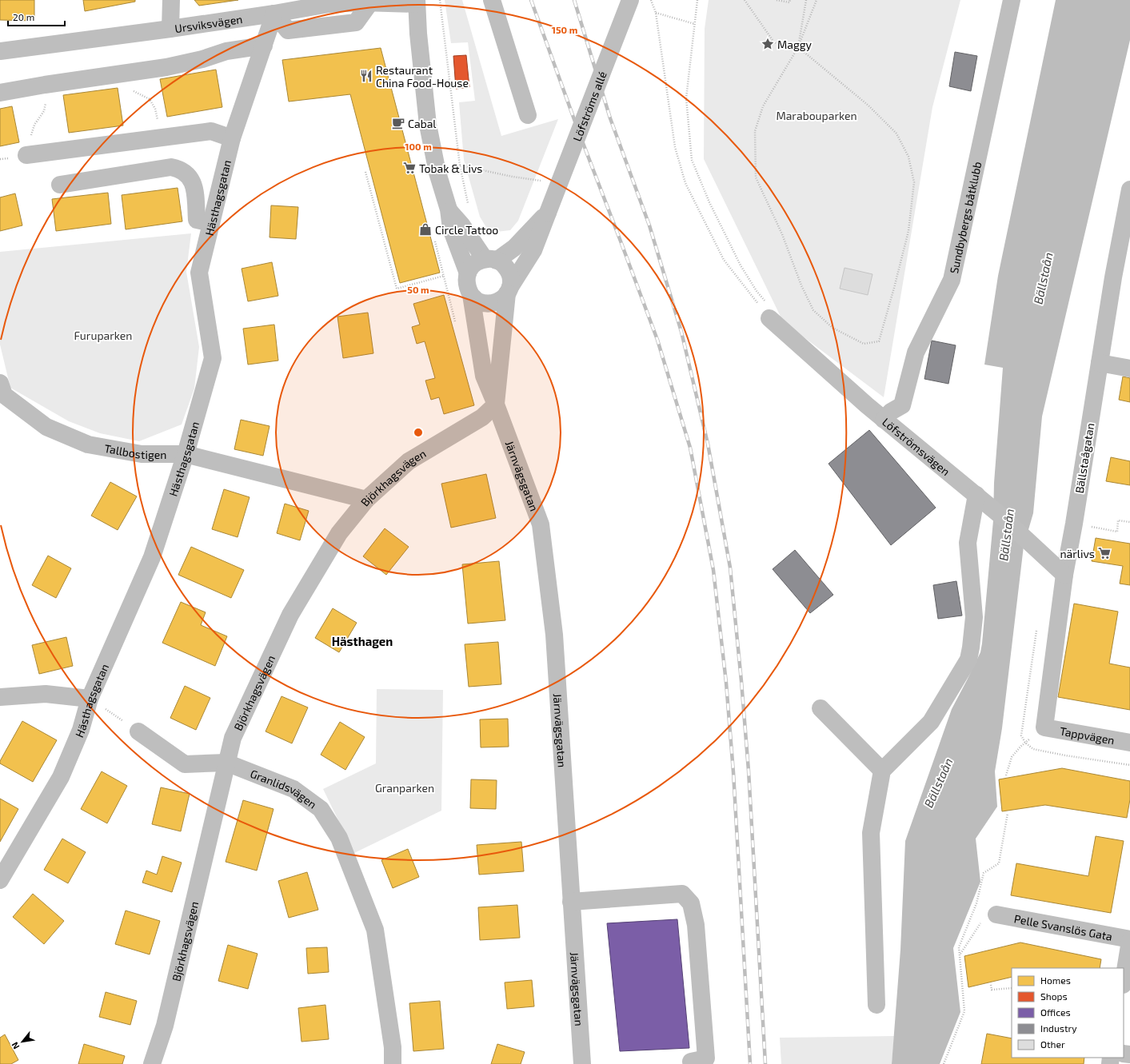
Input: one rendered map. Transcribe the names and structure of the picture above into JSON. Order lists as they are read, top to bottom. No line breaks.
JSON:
{"streets":{"street":["Ursviksvägen","Löfströms allé","Hästhagsgatan","Sundbybergs båtklubb","Löfströmsvägen","Tallbostigen","Bällstaågatan","Järnvägsgatan","Björkhagsvägen","Tappvägen","Granlidsvägen","Pelle Svanslös Gata"]},"crossings":[["Ursviksvägen","Hästhagsgatan"],["Ursviksvägen","Järnvägsgatan"],["Löfströms allé","Järnvägsgatan"],["Hästhagsgatan","Tallbostigen"],["Sundbybergs båtklubb","Löfströmsvägen"],["Löfströmsvägen","Bällstaågatan"],["Tallbostigen","Björkhagsvägen"],["Bällstaågatan","Tappvägen"],["Järnvägsgatan","Björkhagsvägen"],["Björkhagsvägen","Granlidsvägen"]],"districts":["Hästhagen"],"water":["Bällstaån"],"parks":["Marabouparken","Furuparken","Granparken"],"places":{"place":["Maggy"],"restaurant":["Restaurant China Food-House"],"cafe":["Cabal"],"supermarket":["Tobak & Livs","närlivs"],"shop":["Circle Tattoo"]},"legend":["Homes","Shops","Offices","Industry","Other"],"scale_bar":"20 m","north":"bottom left","rings":["150 m","100 m","50 m"]}
